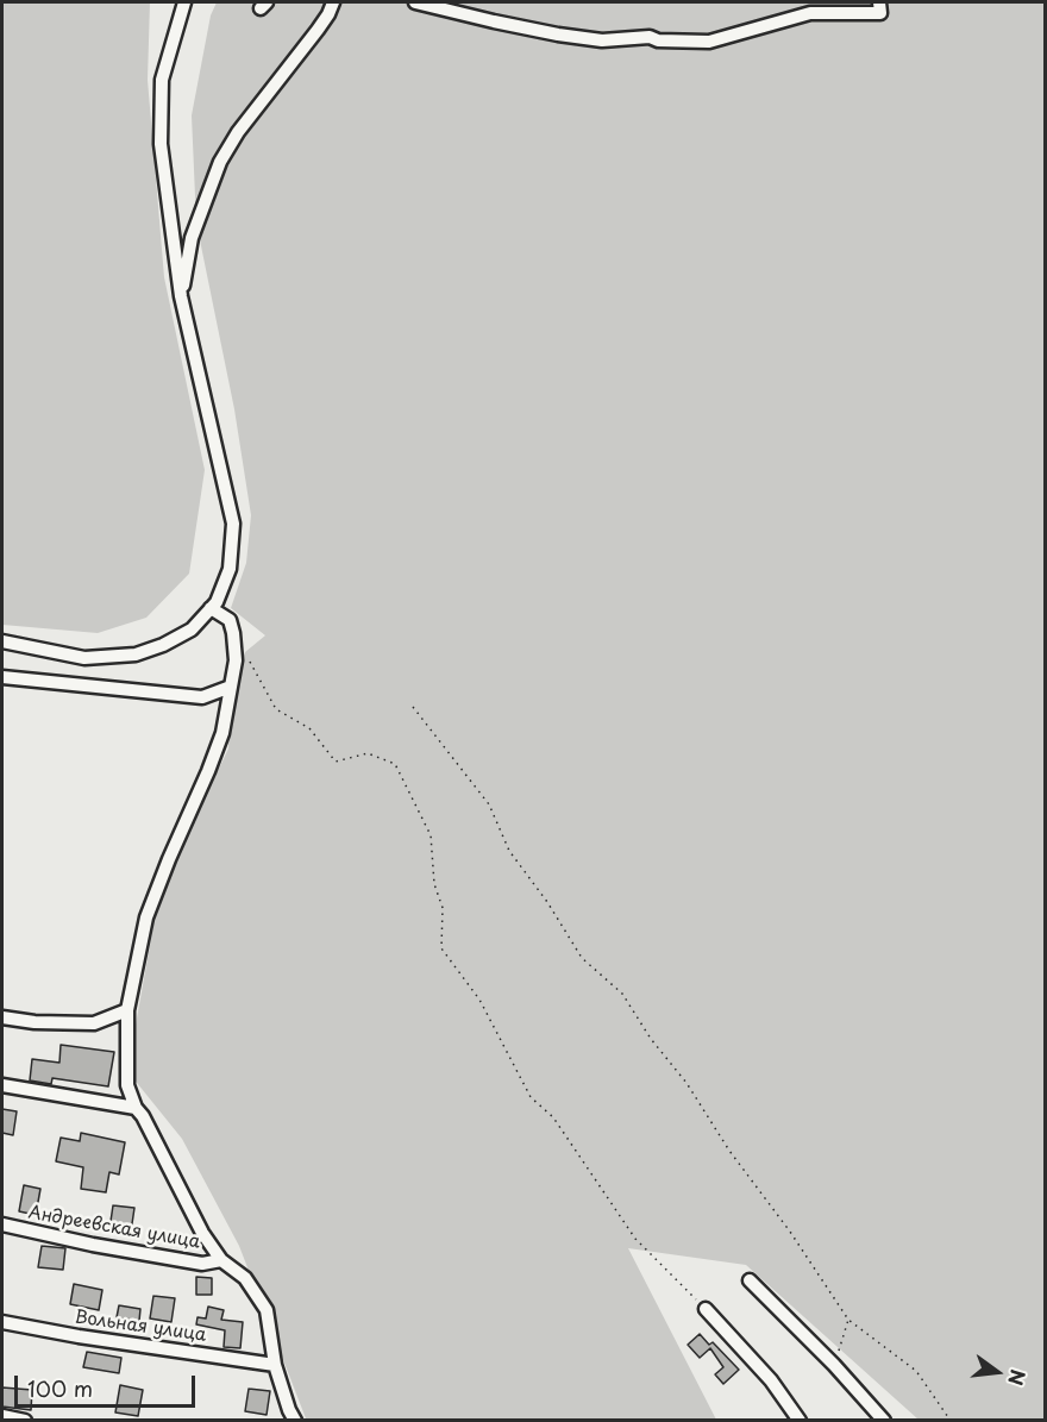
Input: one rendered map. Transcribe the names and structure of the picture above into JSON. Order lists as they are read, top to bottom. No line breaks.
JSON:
{"streets":{"street":["Андреевская улица","Вольная улица"]},"scale_bar":"100 m","north":"right"}
